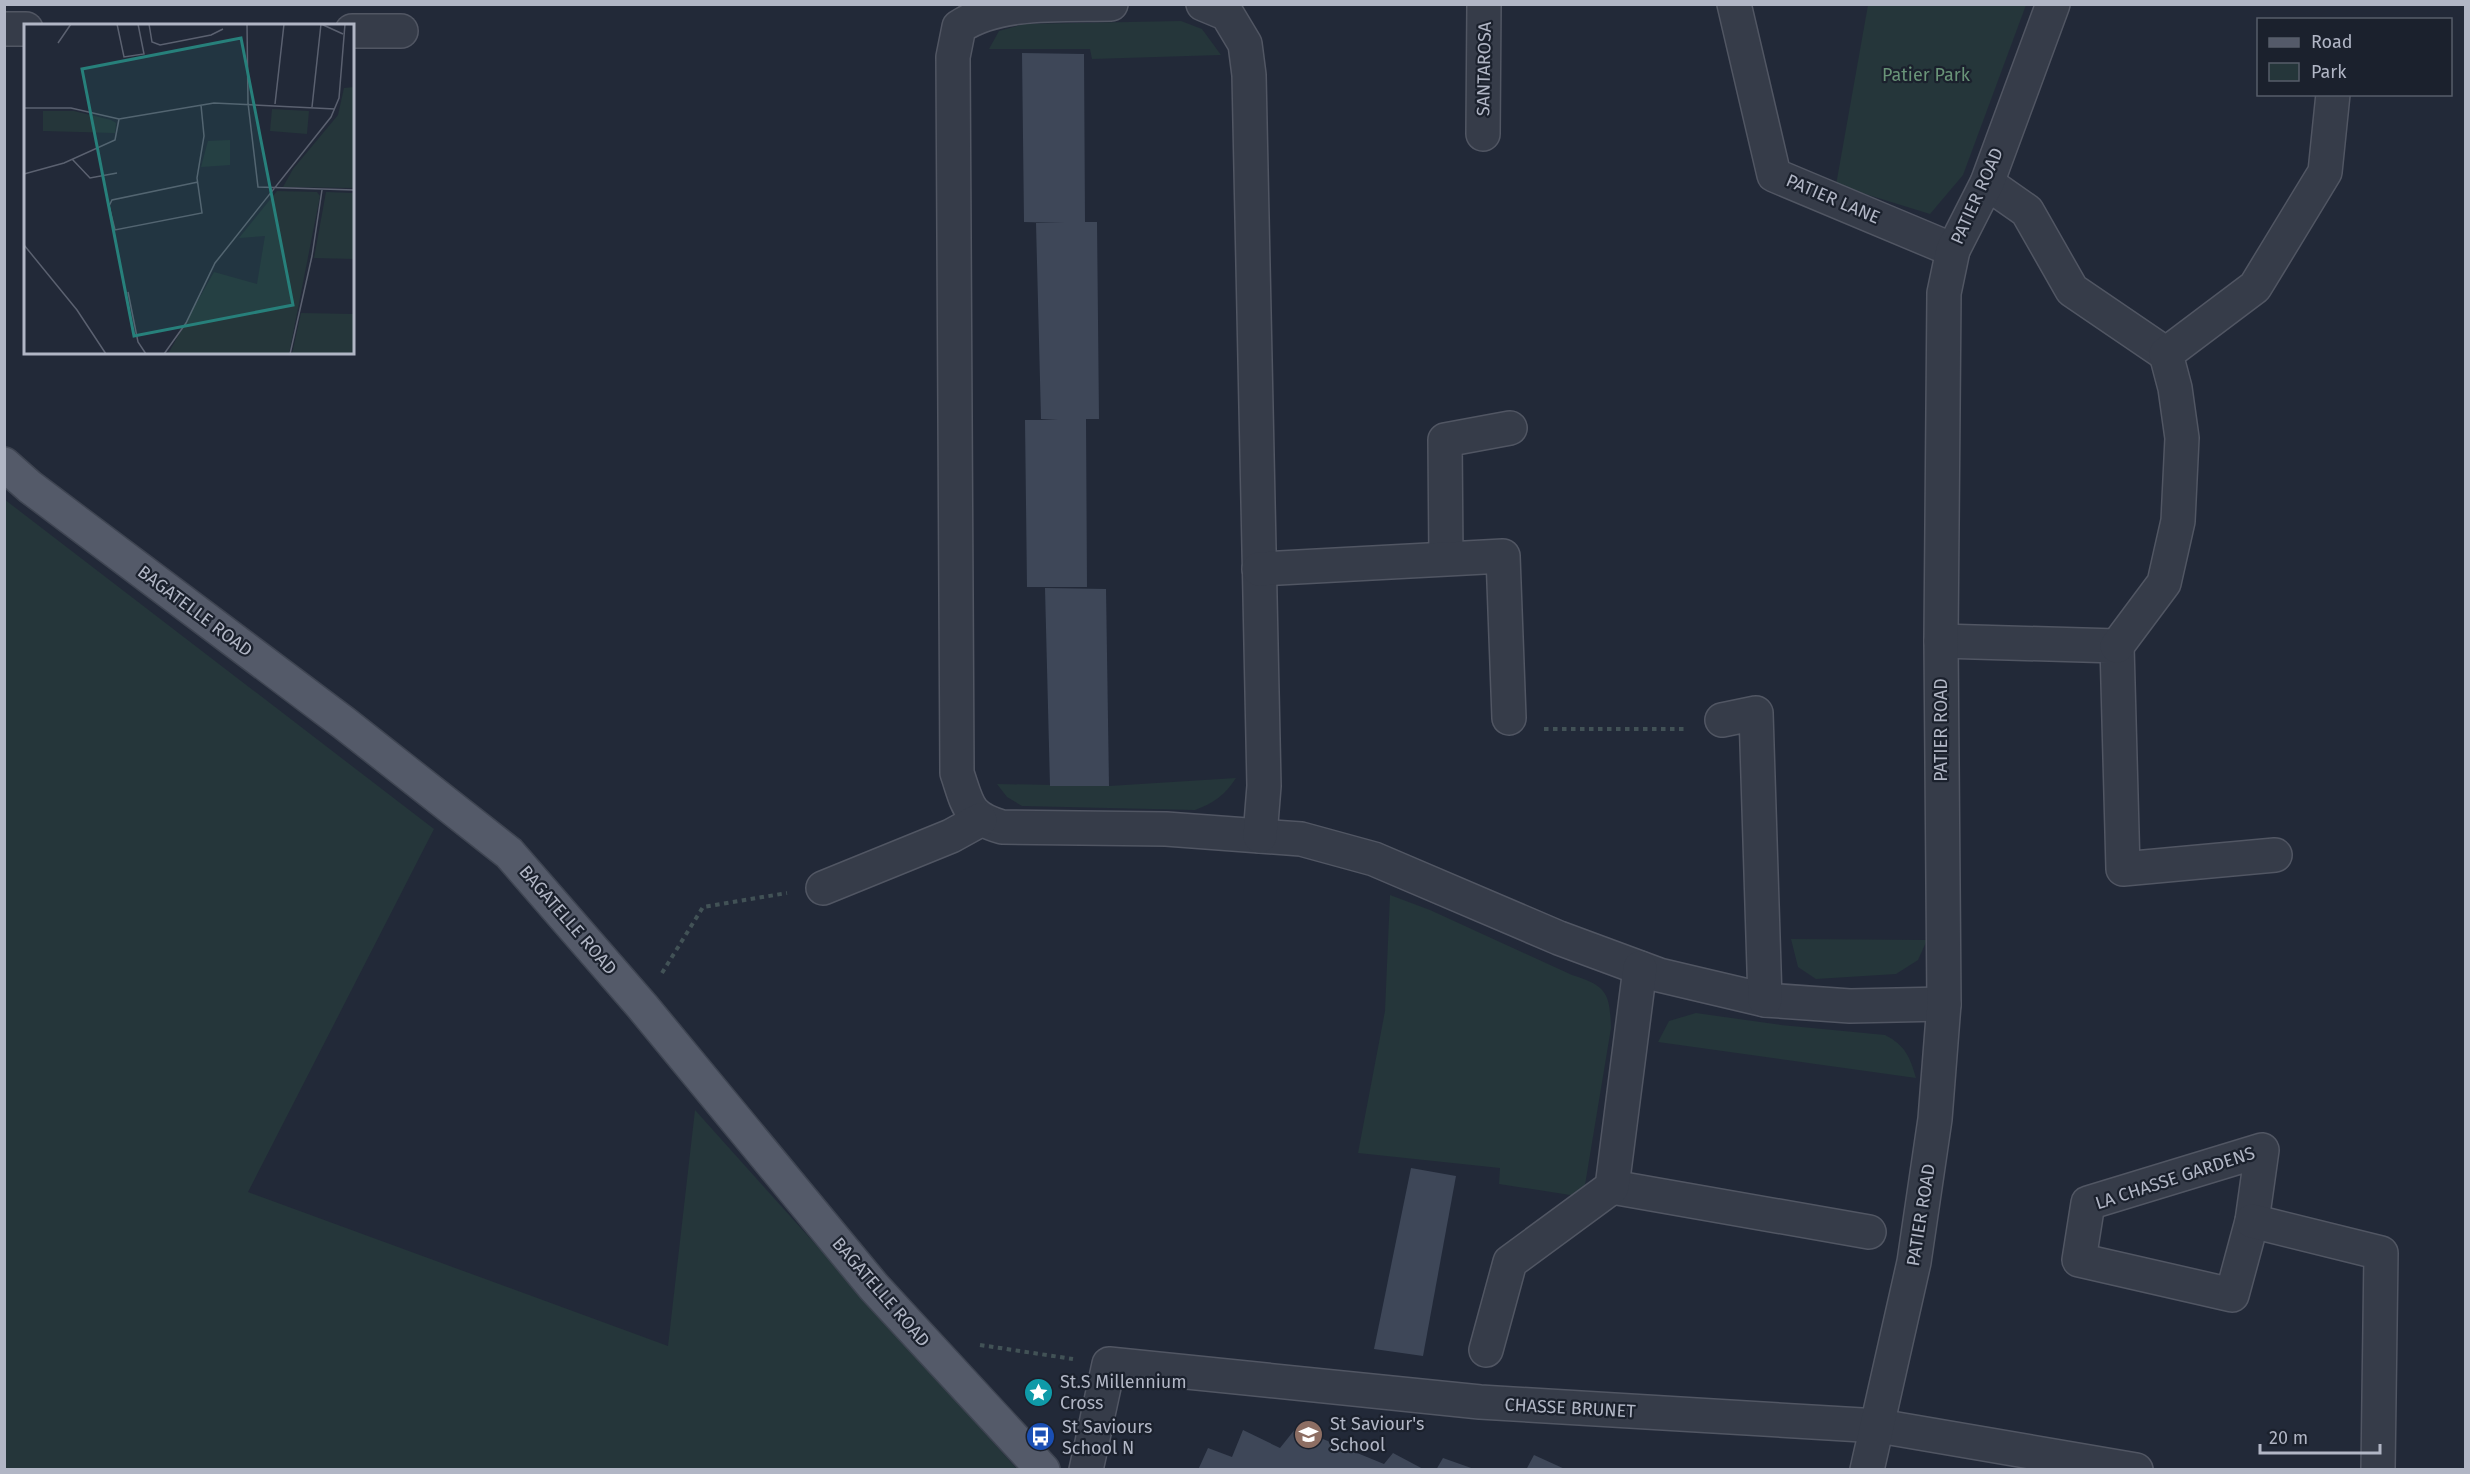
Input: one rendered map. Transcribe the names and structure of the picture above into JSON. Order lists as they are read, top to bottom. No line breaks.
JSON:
{"streets":{"main road":["BAGATELLE ROAD"],"street":["SANTAROSA","PATIER ROAD","PATIER LANE","LA CHASSE GARDENS","CHASSE BRUNET"]},"crossings":[["PATIER ROAD","PATIER LANE"],["PATIER ROAD","CHASSE BRUNET"]],"parks":["Patier Park"],"places":{"place":["St.S Millennium Cross"],"school or university":["St Saviour's School"],"bus stop":["St Saviours School N"]},"legend":["Road","Park"],"scale_bar":"20 m"}
